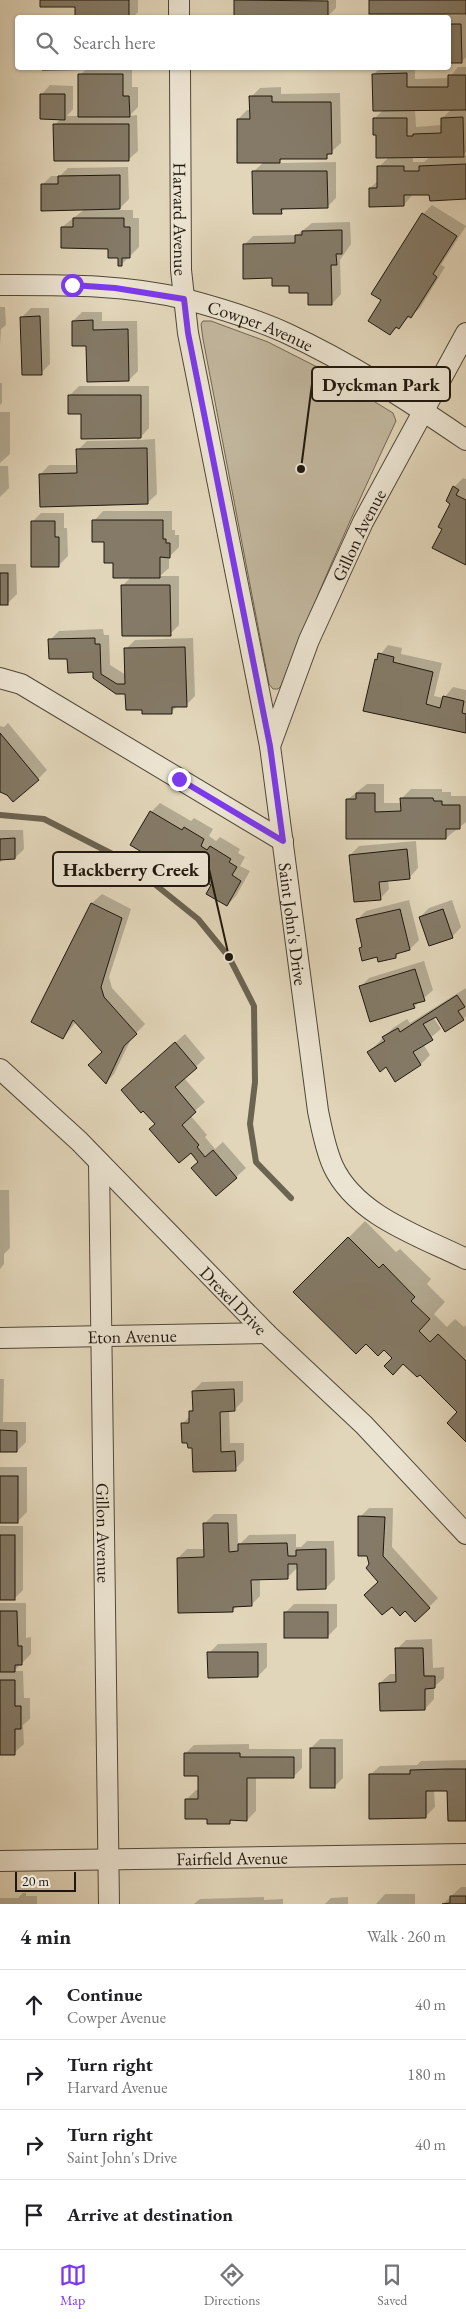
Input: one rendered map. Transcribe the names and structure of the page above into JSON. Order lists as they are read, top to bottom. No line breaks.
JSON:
{"streets":{"street":["Harvard Avenue","Cowper Avenue","Gillon Avenue","Saint John's Drive","Drexel Drive","Eton Avenue","Fairfield Avenue"]},"crossings":[["Harvard Avenue","Cowper Avenue"],["Harvard Avenue","Gillon Avenue"],["Harvard Avenue","Saint John's Drive"],["Cowper Avenue","Gillon Avenue"],["Gillon Avenue","Drexel Drive"],["Gillon Avenue","Eton Avenue"],["Gillon Avenue","Fairfield Avenue"],["Drexel Drive","Eton Avenue"]],"places":["Dyckman Park","Hackberry Creek"],"scale_bar":"20 m","page":{"search":"Search here","scale":"20 m","heading":["4 min","Walk · 260 m"],"list":[["Continue","Cowper Avenue","40 m"],["Turn right","Harvard Avenue","180 m"],["Turn right","Saint John's Drive","40 m"],"Arrive at destination"],"nav":["Map","Directions","Saved"]}}
